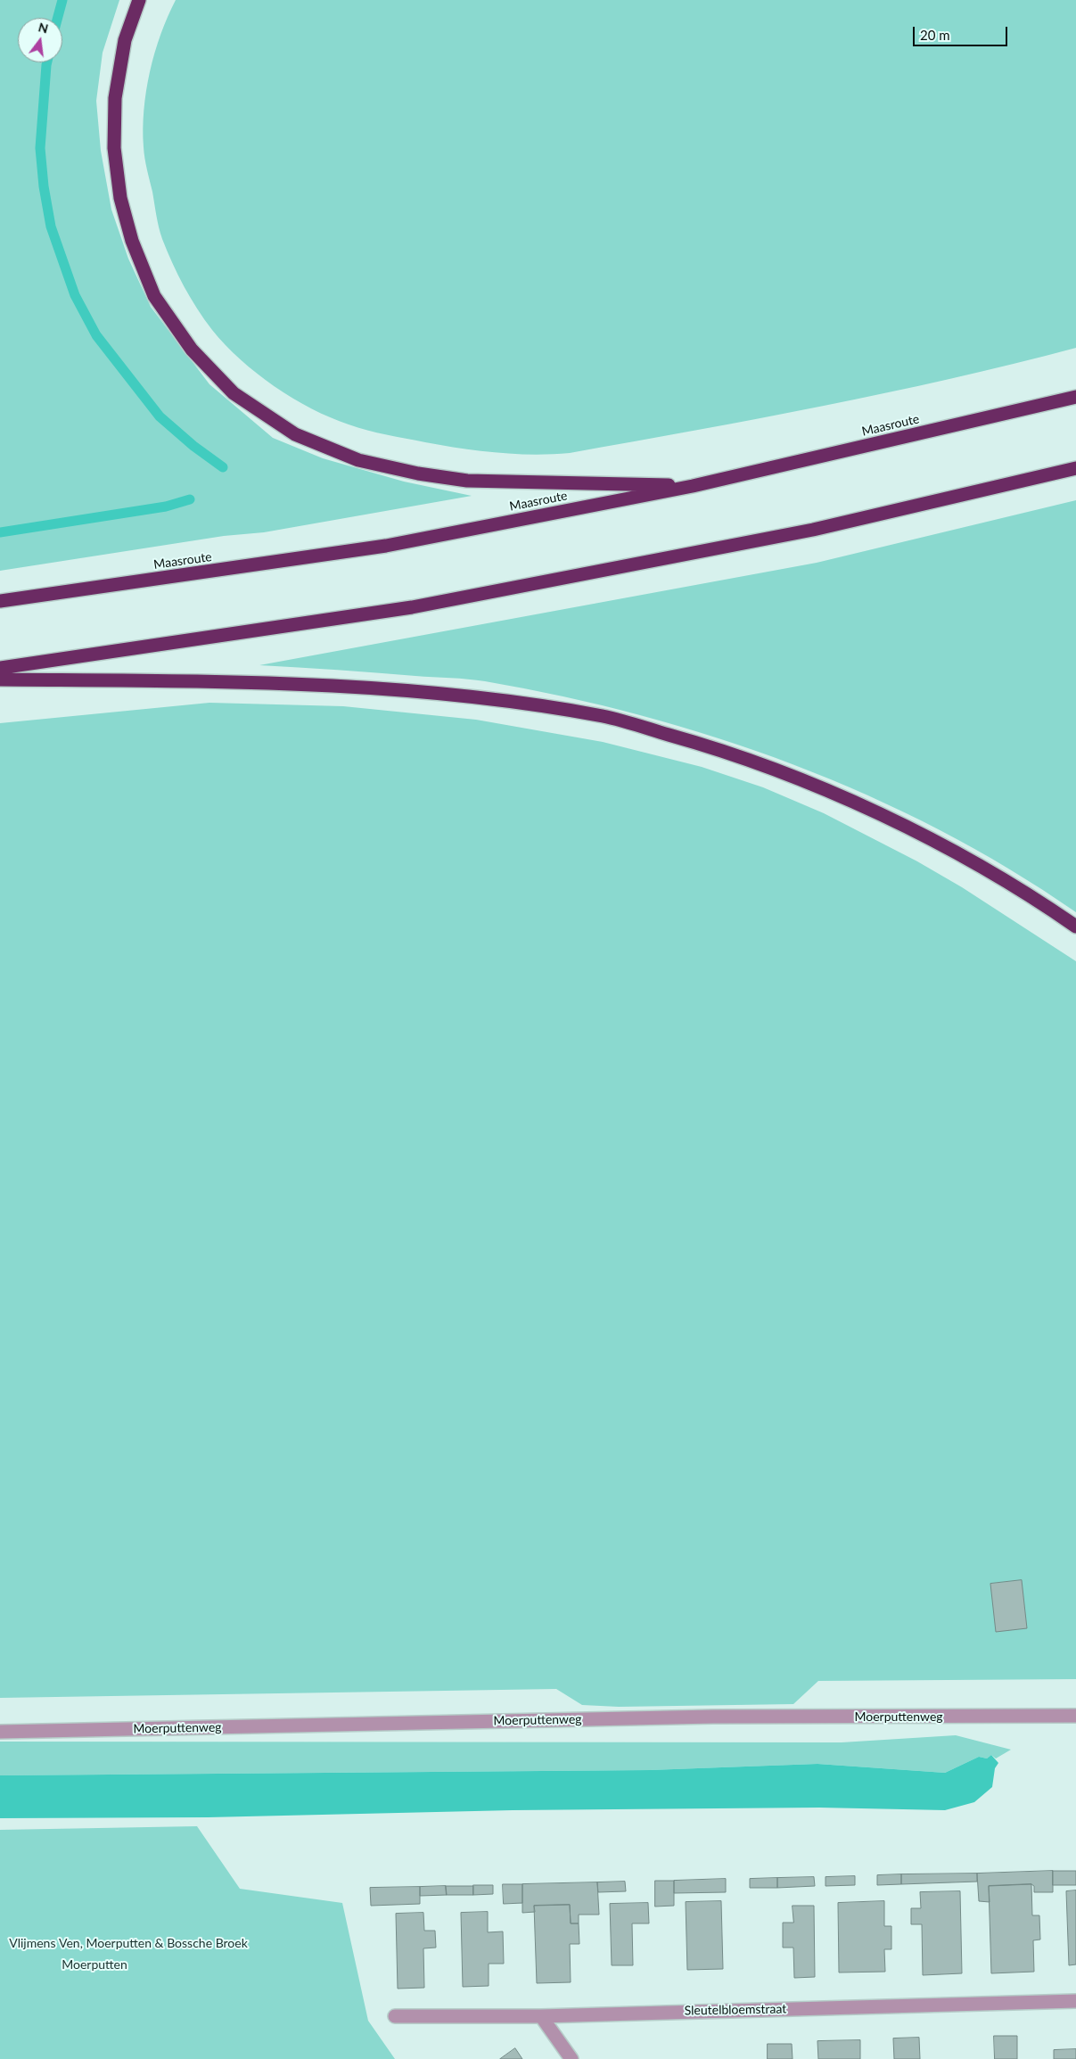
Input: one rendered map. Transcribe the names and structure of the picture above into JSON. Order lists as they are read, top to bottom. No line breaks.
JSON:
{"streets":{"highway":["Maasroute"],"street":["Moerputtenweg","Sleutelbloemstraat"]},"parks":["Vlijmens Ven, Moerputten & Bossche Broek","Moerputten"],"scale_bar":"20 m","north":"top"}
